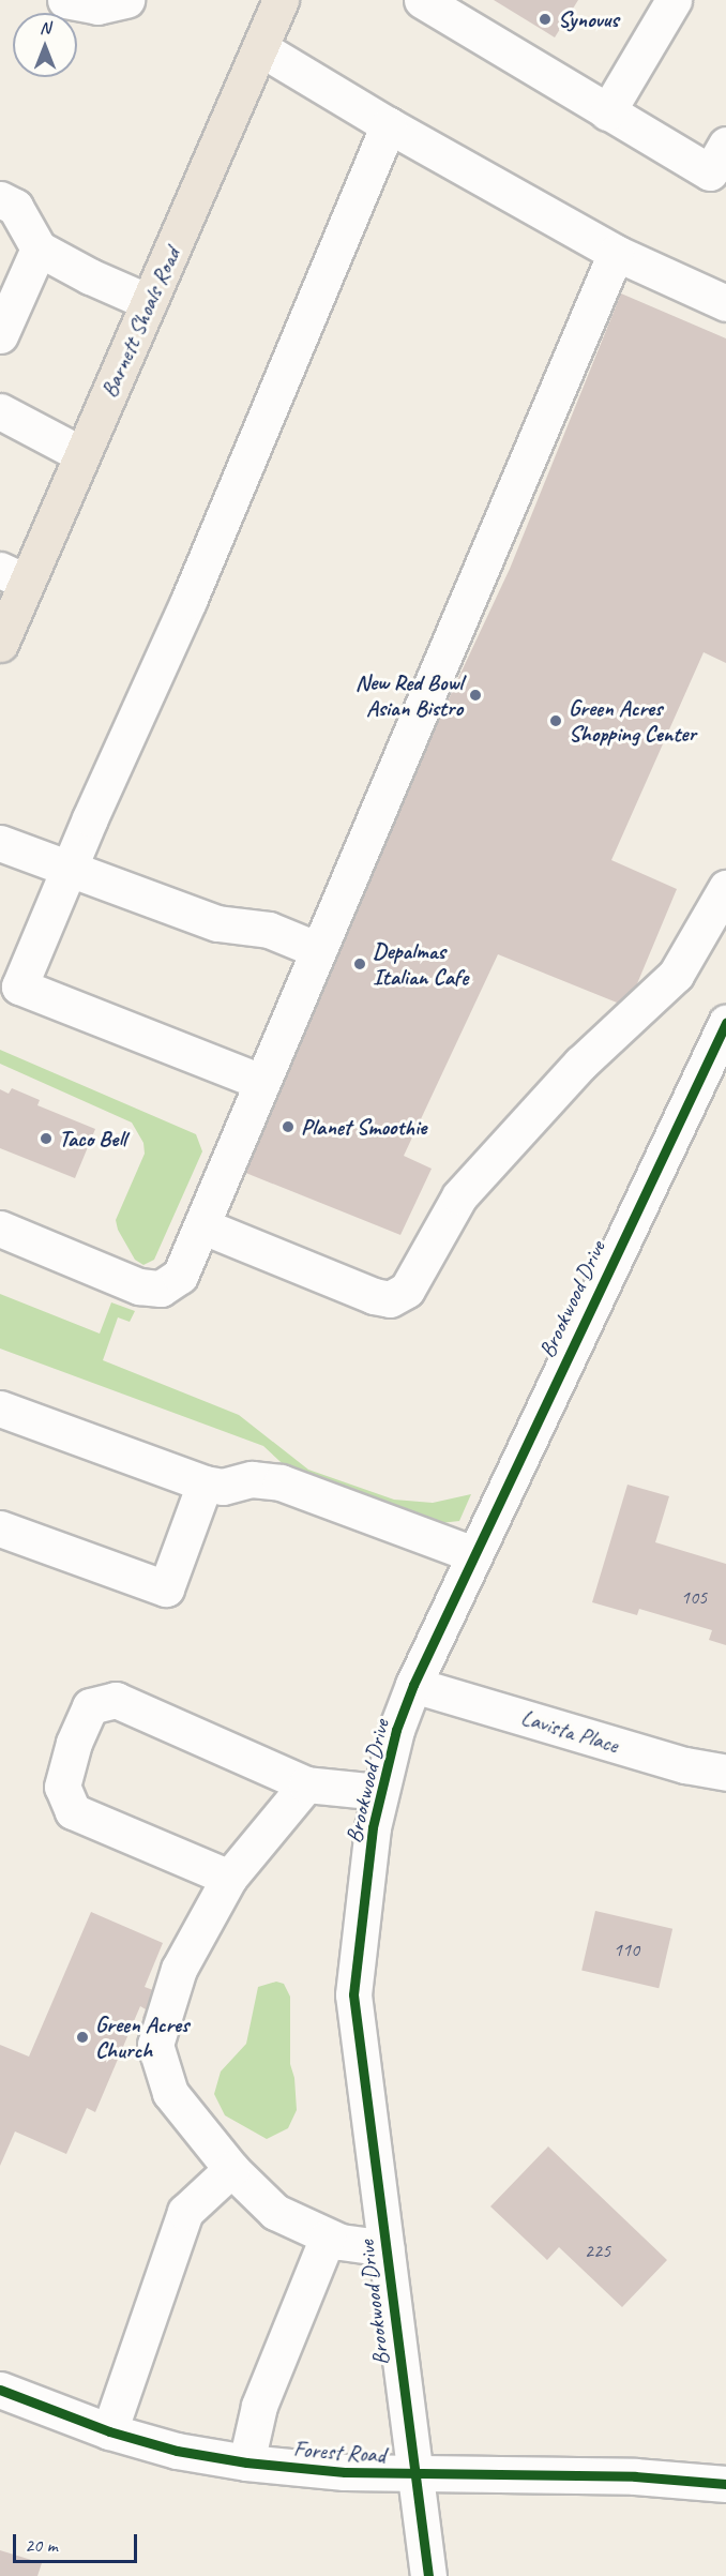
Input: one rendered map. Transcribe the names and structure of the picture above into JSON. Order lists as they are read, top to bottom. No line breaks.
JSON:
{"streets":{"main road":["Barnett Shoals Road"],"street":["Brookwood Drive","Lavista Place","Forest Road"]},"crossings":[["Brookwood Drive","Lavista Place"],["Brookwood Drive","Forest Road"]],"places":["Synovus","New Red Bowl Asian Bistro","Green Acres Shopping Center","Depalmas Italian Cafe","Planet Smoothie","Taco Bell","Green Acres Church"],"house_numbers":["105","110","225"],"scale_bar":"20 m","north":"top"}
